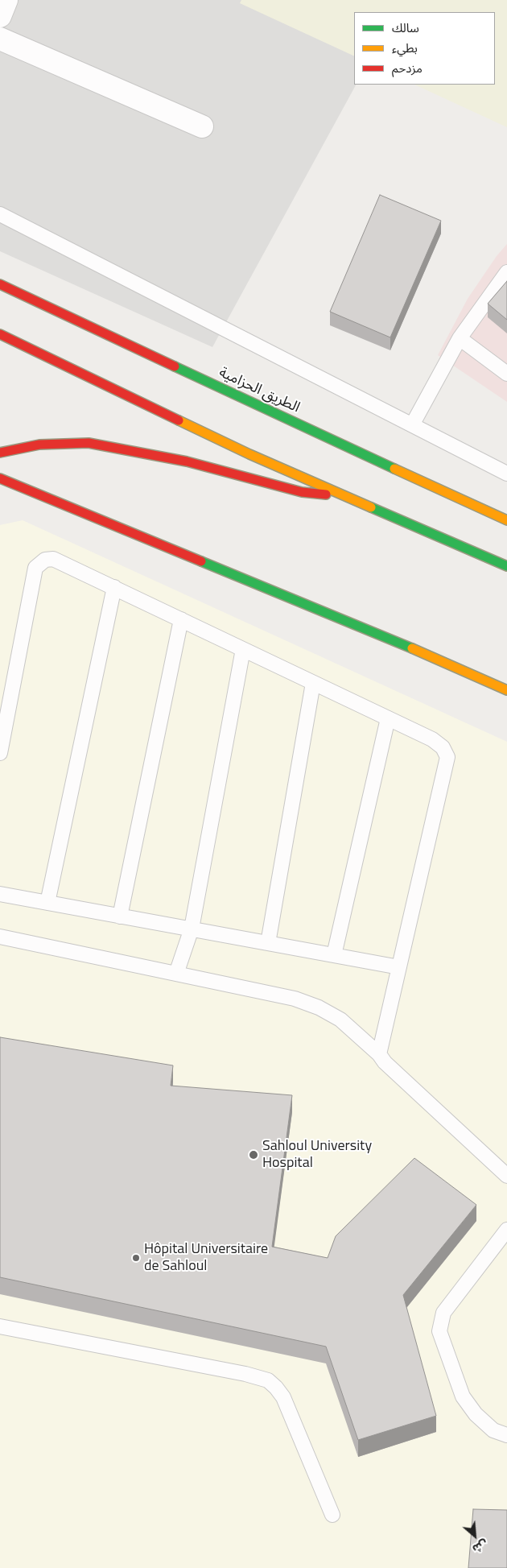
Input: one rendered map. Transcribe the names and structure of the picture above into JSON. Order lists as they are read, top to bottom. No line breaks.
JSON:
{"streets":{"main road":["الطريق الحزامية"]},"places":["Sahloul University Hospital","Hôpital Universitaire de Sahloul"],"legend":["سالك","بطيء","مزدحم"],"north":"bottom right"}
